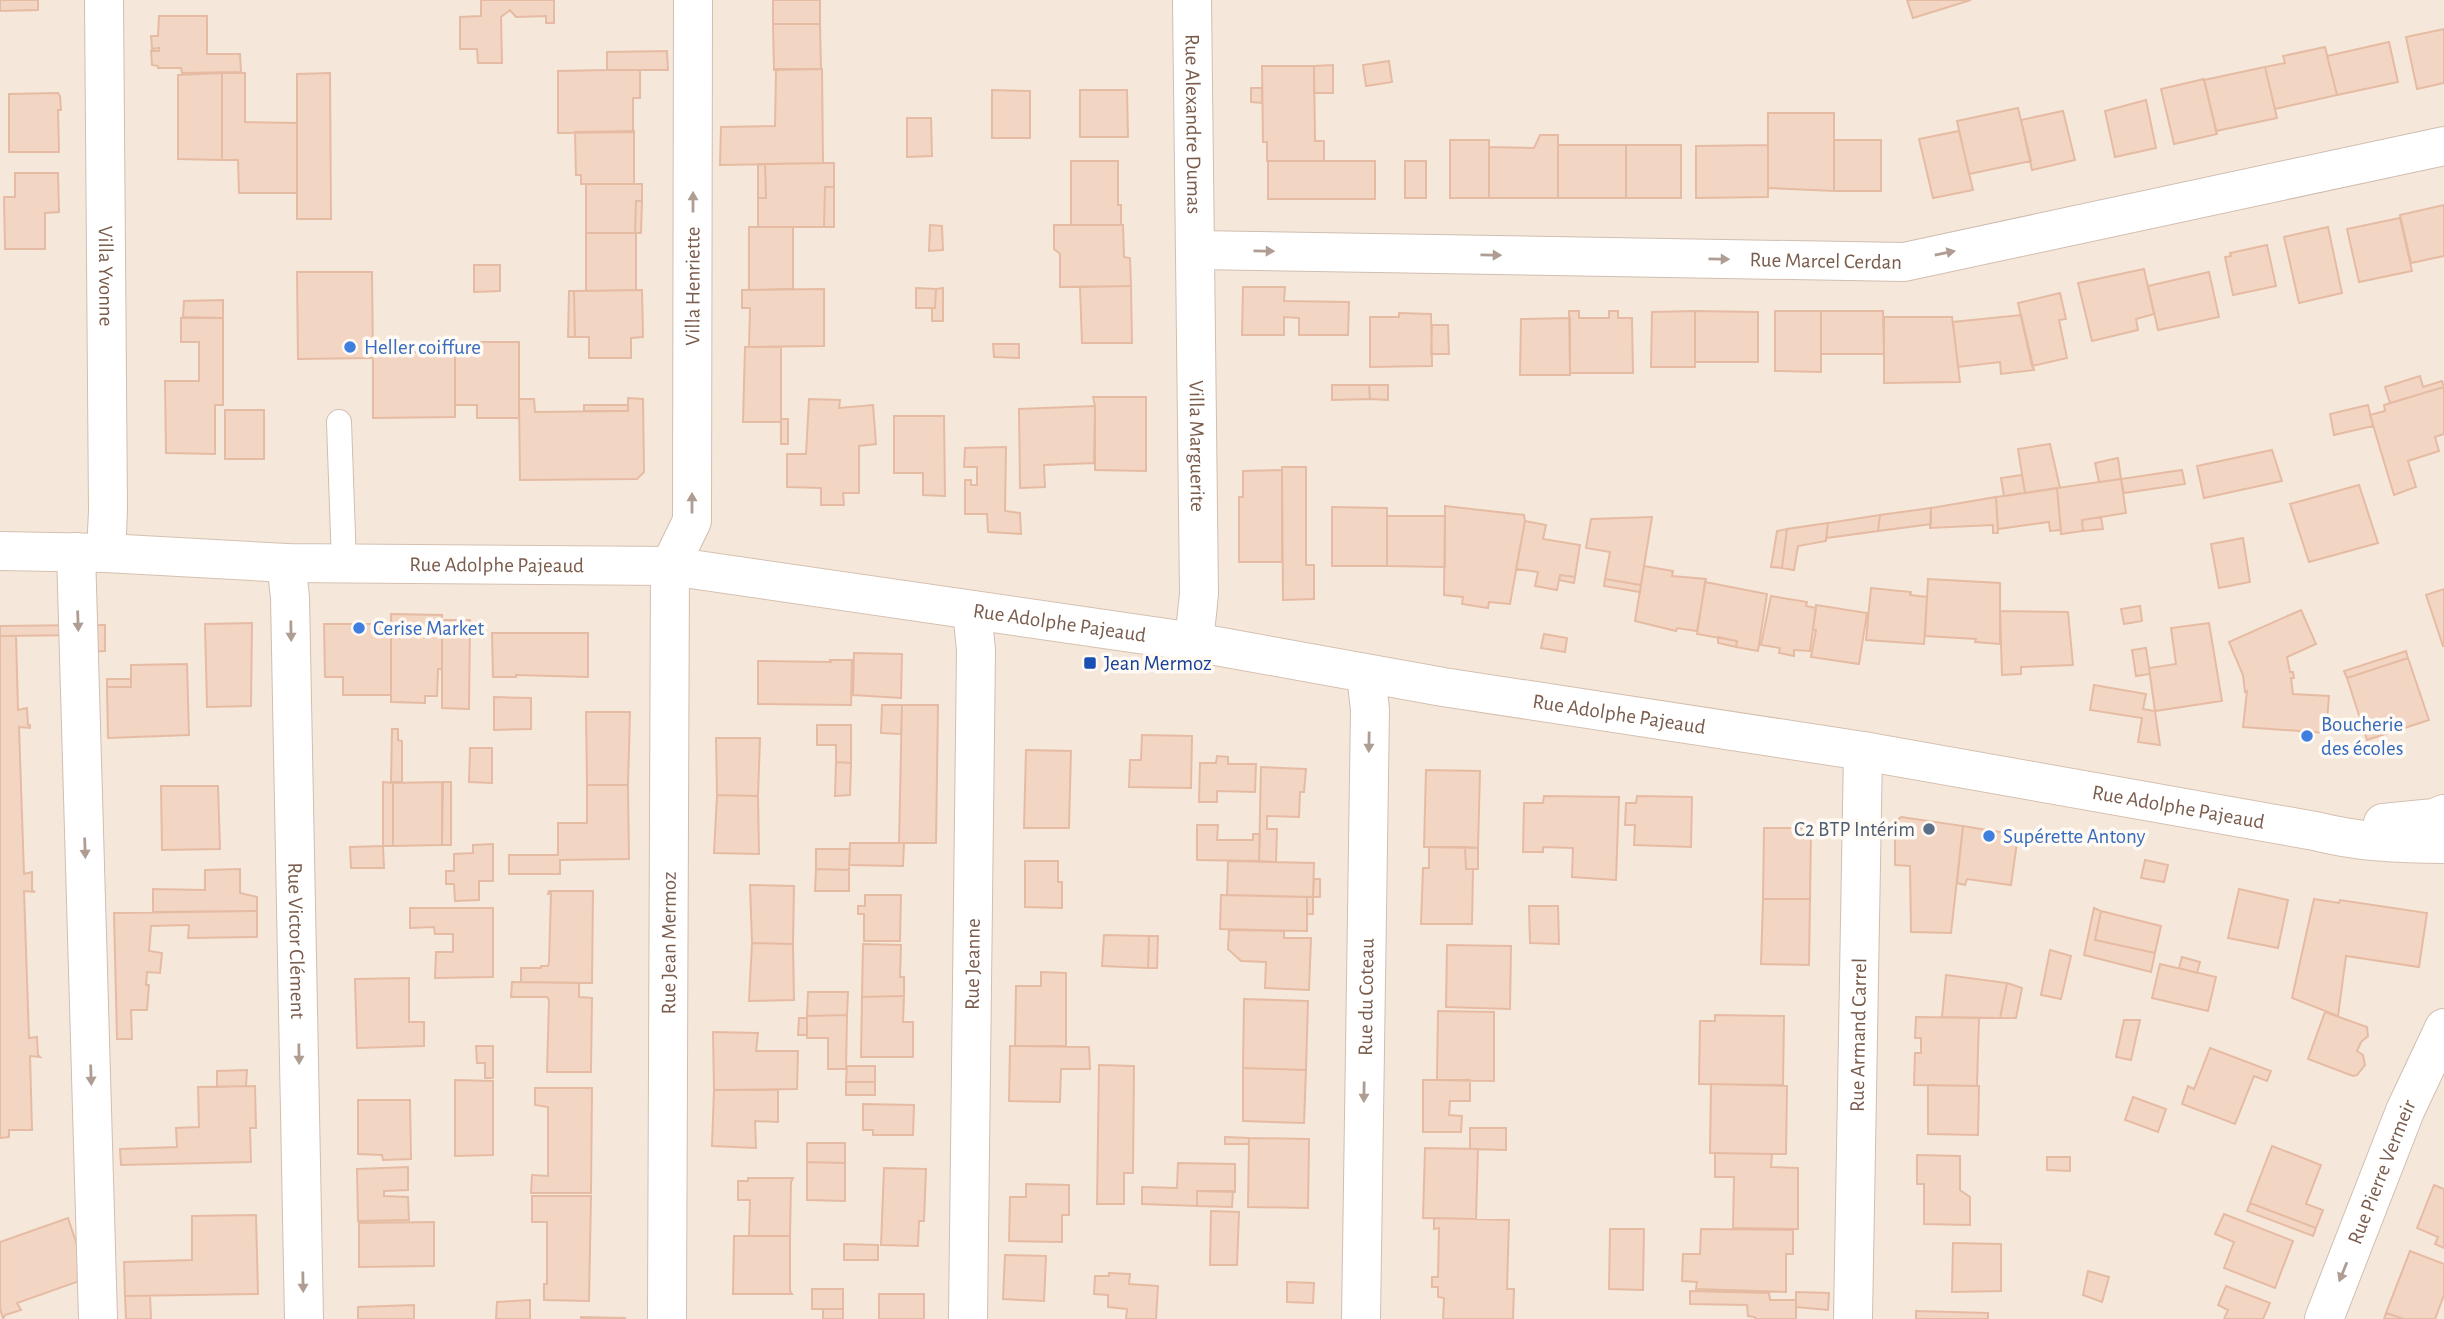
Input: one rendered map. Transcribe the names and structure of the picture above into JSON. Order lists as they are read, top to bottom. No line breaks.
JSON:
{"streets":{"street":["Rue Alexandre Dumas","Rue Marcel Cerdan","Villa Yvonne","Villa Henriette","Villa Marguerite","Rue Adolphe Pajeaud","Rue Victor Clément","Rue Jean Mermoz","Rue Jeanne","Rue du Coteau","Rue Armand Carrel","Rue Pierre Vermeir"]},"crossings":[["Rue Alexandre Dumas","Rue Marcel Cerdan"],["Rue Alexandre Dumas","Villa Marguerite"],["Rue Marcel Cerdan","Villa Marguerite"],["Villa Yvonne","Rue Adolphe Pajeaud"],["Villa Henriette","Rue Adolphe Pajeaud"],["Villa Henriette","Rue Jean Mermoz"],["Villa Marguerite","Rue Adolphe Pajeaud"],["Rue Adolphe Pajeaud","Rue Victor Clément"],["Rue Adolphe Pajeaud","Rue Jean Mermoz"],["Rue Adolphe Pajeaud","Rue Jeanne"],["Rue Adolphe Pajeaud","Rue du Coteau"],["Rue Adolphe Pajeaud","Rue Armand Carrel"]],"one_way":["Rue Marcel Cerdan","Villa Yvonne","Villa Henriette","Rue Victor Clément","Rue du Coteau","Rue Pierre Vermeir"],"places":{"other":["Heller coiffure","Cerise Market","Boucherie des écoles","C2 BTP Intérim","Supérette Antony"],"transit":["Jean Mermoz"]}}
